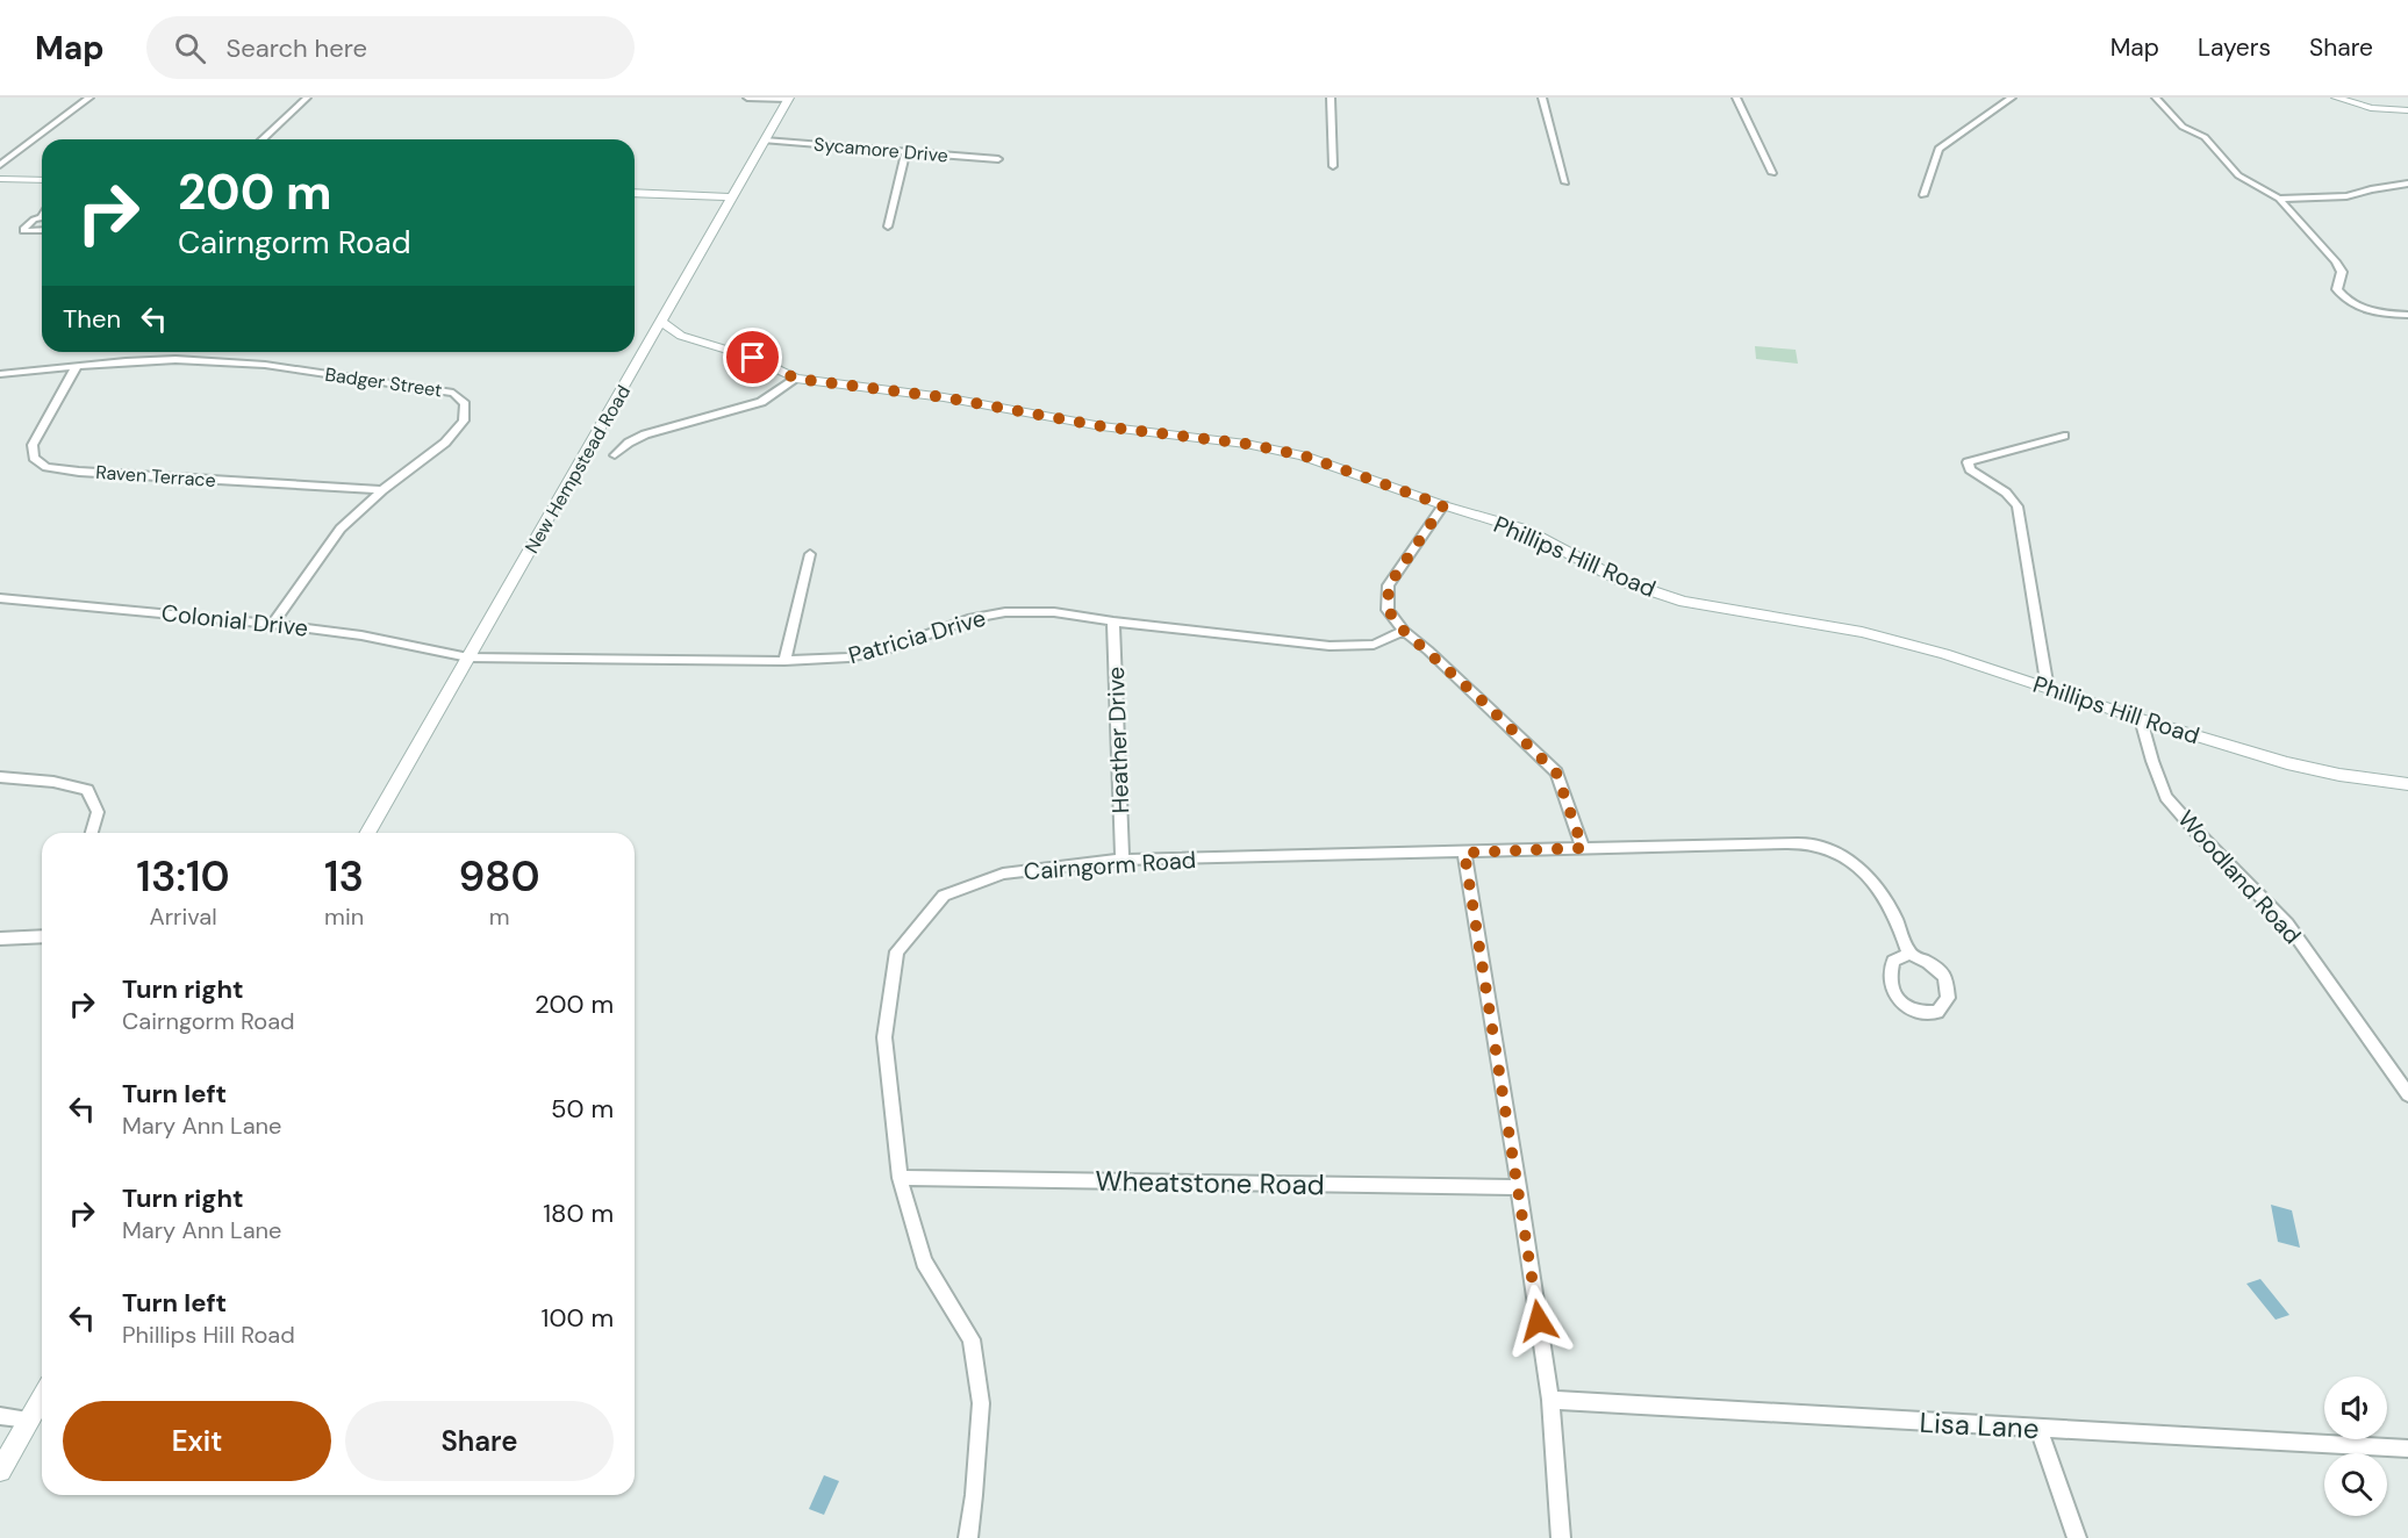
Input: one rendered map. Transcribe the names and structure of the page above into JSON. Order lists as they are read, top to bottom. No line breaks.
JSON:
{"streets":{"street":["Sycamore Drive","Badger Street","New Hempstead Road","Raven Terrace","Phillips Hill Road","Colonial Drive","Patricia Drive","Heather Drive","Cairngorm Road","Woodland Road","Wheatstone Road","Lisa Lane"]},"crossings":[["Sycamore Drive","New Hempstead Road"],["Badger Street","Raven Terrace"],["Badger Street","Colonial Drive"],["New Hempstead Road","Phillips Hill Road"],["New Hempstead Road","Colonial Drive"],["New Hempstead Road","Patricia Drive"],["Phillips Hill Road","Woodland Road"],["Colonial Drive","Patricia Drive"],["Patricia Drive","Heather Drive"],["Heather Drive","Cairngorm Road"],["Cairngorm Road","Wheatstone Road"]],"page":{"header":"Map","search":"Search here","nav":["Map","Layers","Share"],"turn":["200 m","Cairngorm Road"],"then":"Then","eta":["13:10","Arrival","13","min","980","m"],"list":[{"name":"Turn right","note":"Cairngorm Road","value":"200 m"},{"name":"Turn left","note":"Mary Ann Lane","value":"50 m"},{"name":"Turn right","note":"Mary Ann Lane","value":"180 m"},{"name":"Turn left","note":"Phillips Hill Road","value":"100 m"}],"buttons":["Exit","Share"]}}
